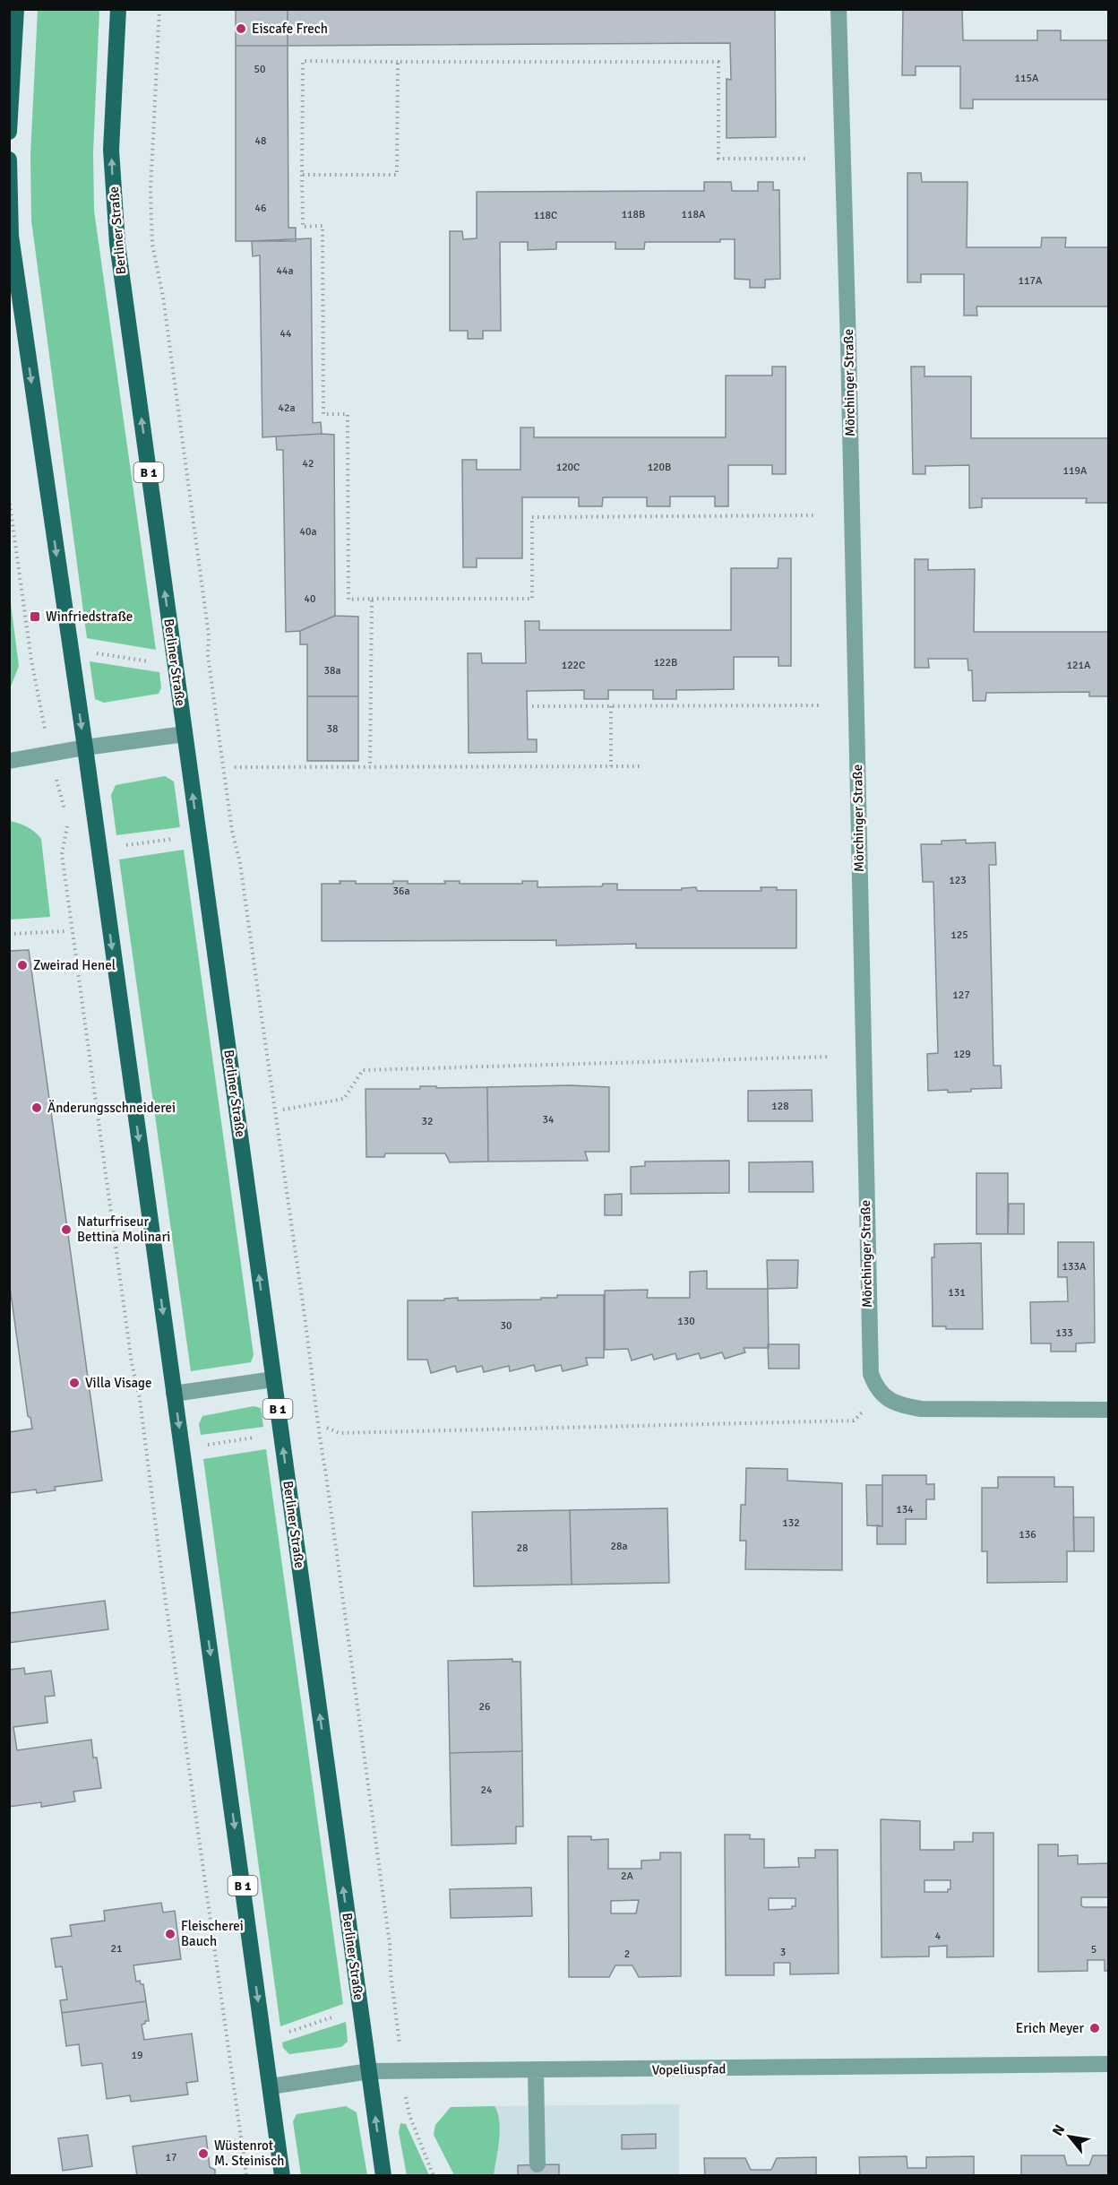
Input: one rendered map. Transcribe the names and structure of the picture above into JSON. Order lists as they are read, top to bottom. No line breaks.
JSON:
{"streets":{"main road":["Berliner Straße","B 1"],"street":["Mörchinger Straße","Vopeliuspfad"]},"crossings":[["Berliner Straße","Vopeliuspfad"],["B 1","Vopeliuspfad"]],"places":{"other":["Eiscafe Frech","Zweirad Henel","Änderungsschneiderei","Naturfriseur Bettina Molinari","Villa Visage","Fleischerei Bauch","Erich Meyer","Wüstenrot M. Steinisch"],"transit":["Winfriedstraße"]},"house_numbers":["50","115A","48","46","118B","118A","118C","44a","117A","44","42a","42","120C","120B","119A","40a","40","122B","122C","121A","38a","38","123","36a","125","127","129","128","34","32","133A","131","130","30","133","134","132","136","28a","28","26","24","2A","4","21","5","3","2","19","17"],"north":"top left"}
